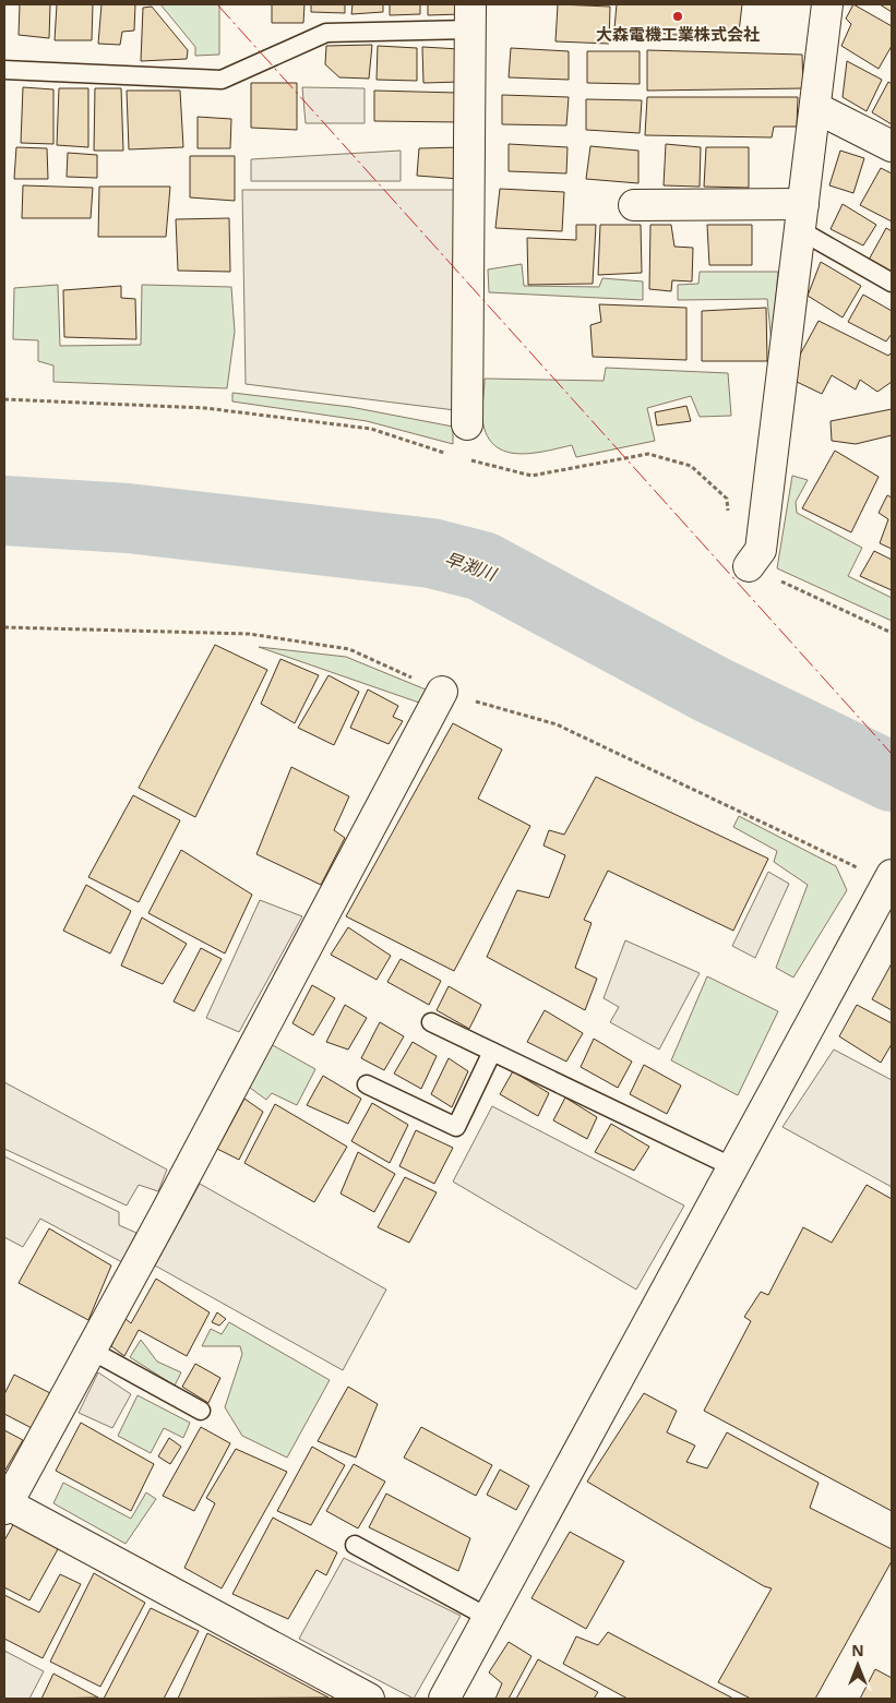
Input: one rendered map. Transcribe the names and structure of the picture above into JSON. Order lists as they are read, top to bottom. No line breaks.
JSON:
{"water":["早渕川"],"places":["大森電機工業株式会社"],"north":"top"}
